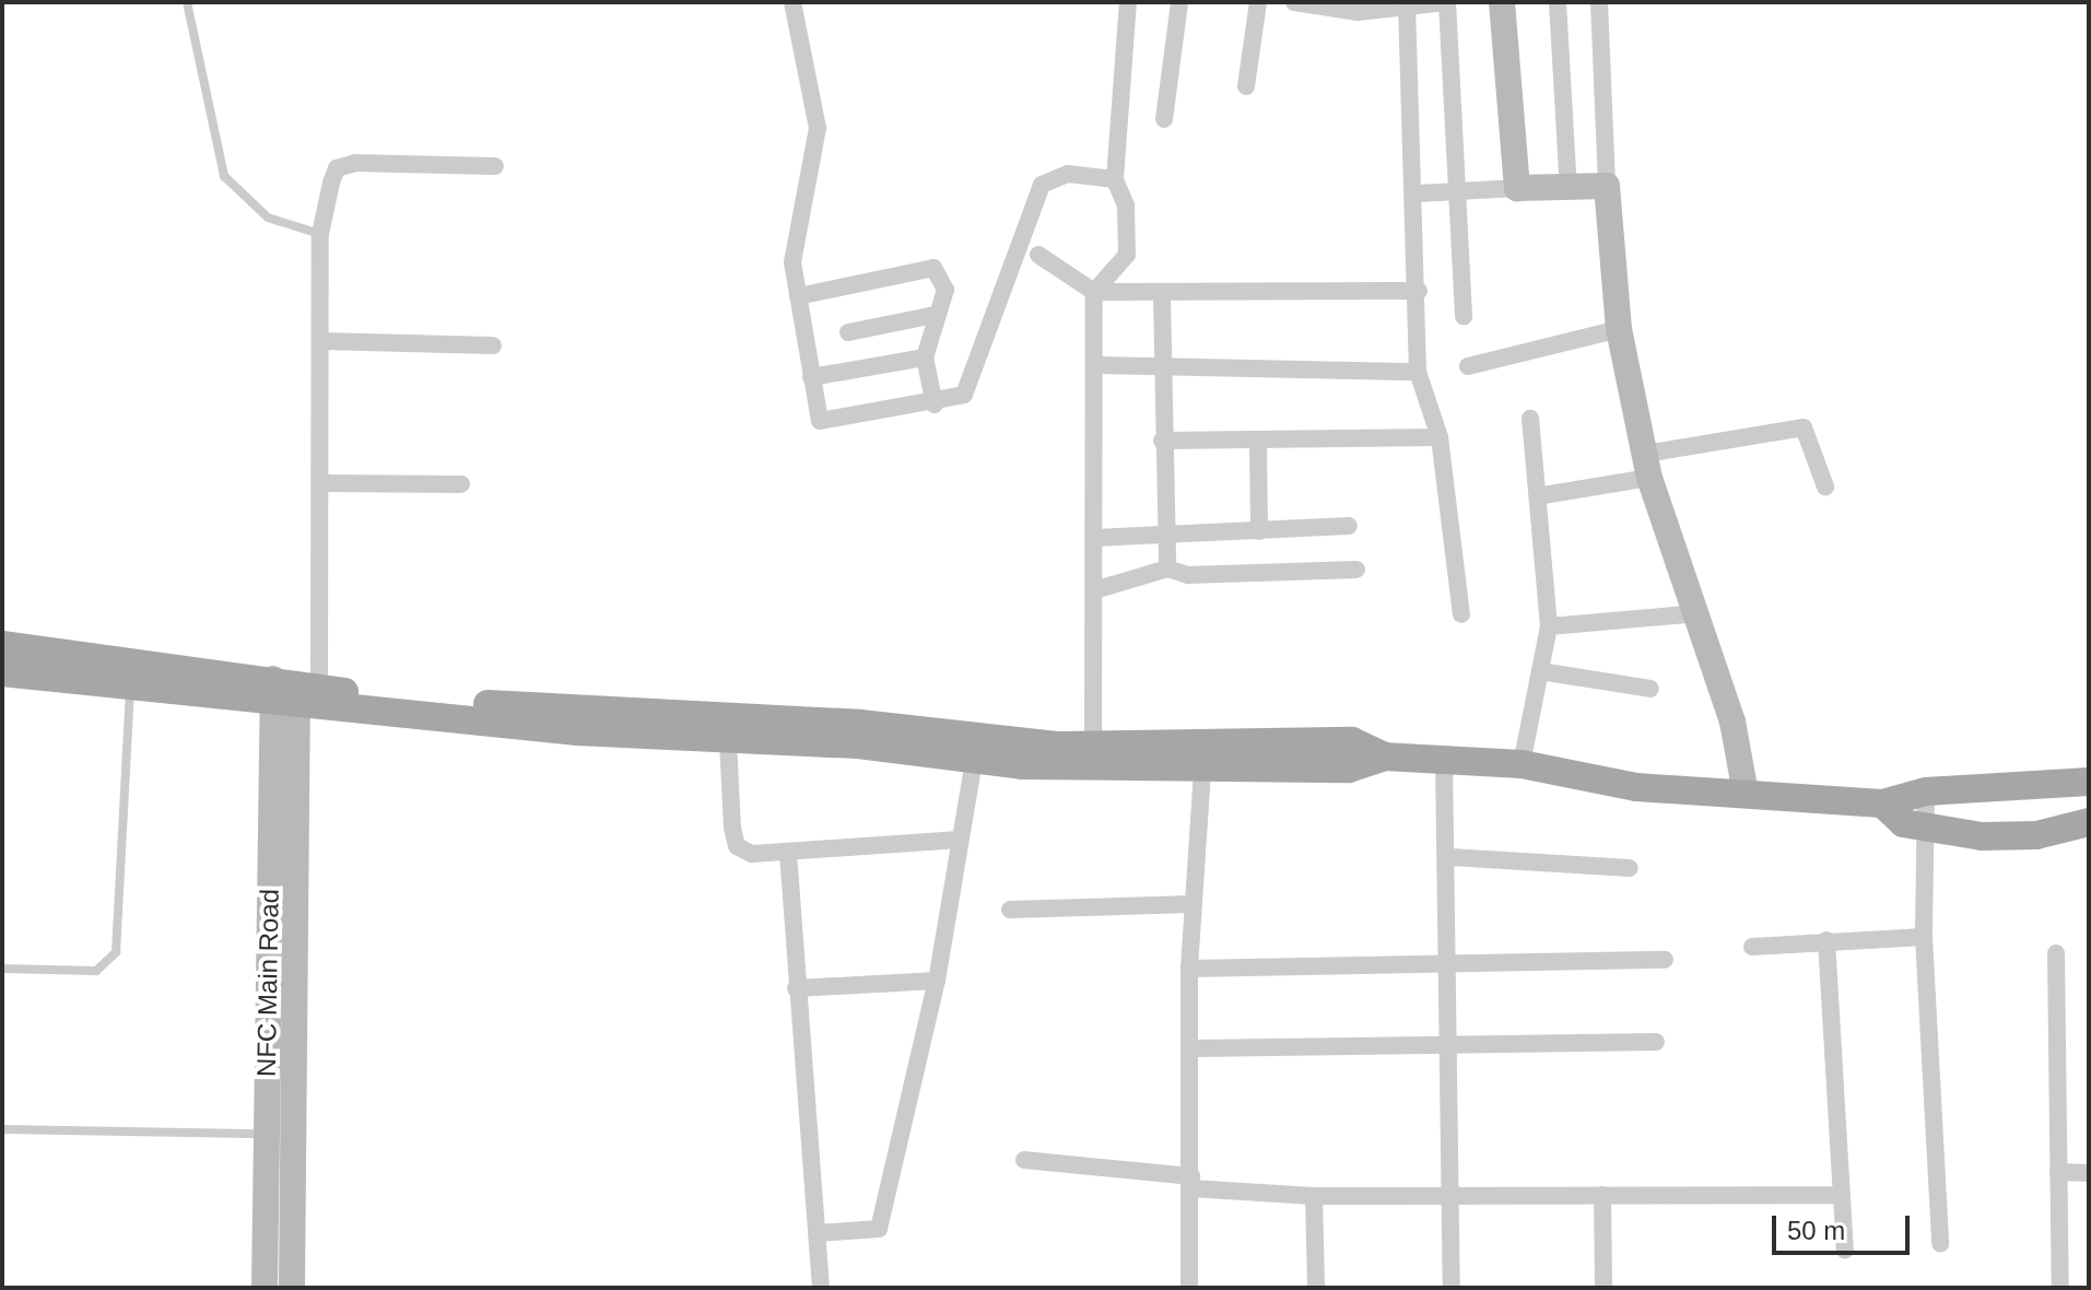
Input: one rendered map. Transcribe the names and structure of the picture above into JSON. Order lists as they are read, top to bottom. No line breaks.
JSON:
{"streets":{"main road":["NFC Main Road"]},"scale_bar":"50 m"}
